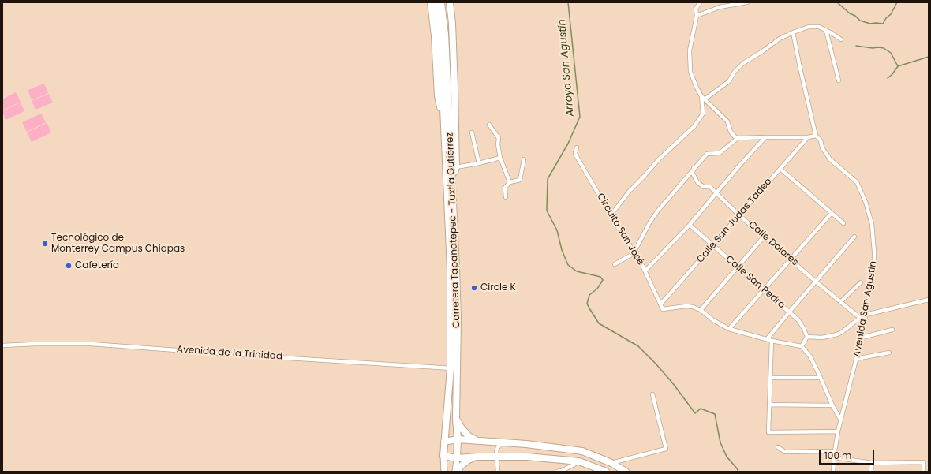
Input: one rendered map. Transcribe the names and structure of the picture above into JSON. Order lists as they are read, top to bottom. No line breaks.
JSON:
{"streets":{"highway":["Carretera Tapanatepec - Tuxtla Gutiérrez"],"street":["Calle San Judas Tadeo","Circuito San José","Calle Dolores","Calle San Pedro","Avenida San Agustín","Avenida de la Trinidad"]},"crossings":[["Calle San Judas Tadeo","Circuito San José"],["Calle San Judas Tadeo","Calle Dolores"],["Calle San Judas Tadeo","Calle San Pedro"],["Carretera Tapanatepec - Tuxtla Gutiérrez","Avenida de la Trinidad"]],"water":["Arroyo San Agustín"],"places":["Tecnológico de Monterrey Campus Chiapas","Cafetería","Circle K"],"scale_bar":"100 m"}
